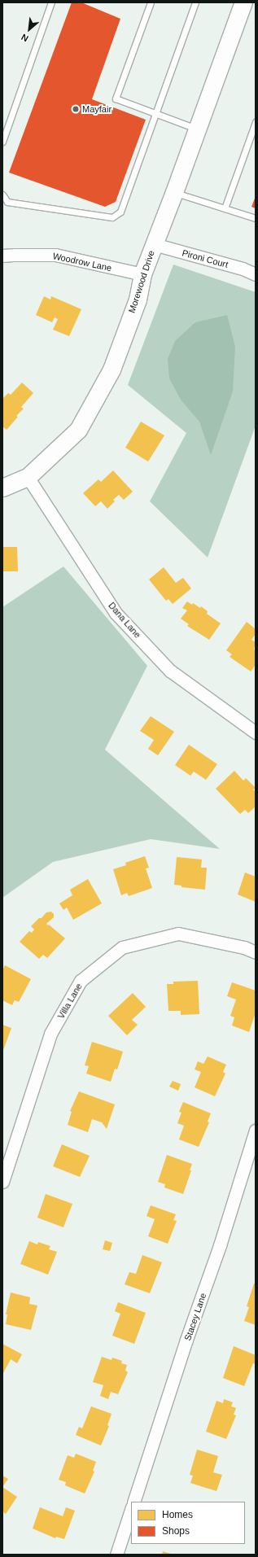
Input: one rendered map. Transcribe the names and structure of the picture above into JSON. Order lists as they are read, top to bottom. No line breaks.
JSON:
{"streets":{"street":["Pironi Court","Woodrow Lane","Morewood Drive","Dana Lane","Villa Lane","Stacey Lane"]},"crossings":[["Pironi Court","Morewood Drive"],["Woodrow Lane","Morewood Drive"],["Morewood Drive","Dana Lane"]],"places":["Mayfair"],"legend":["Homes","Shops"],"north":"bottom left"}
